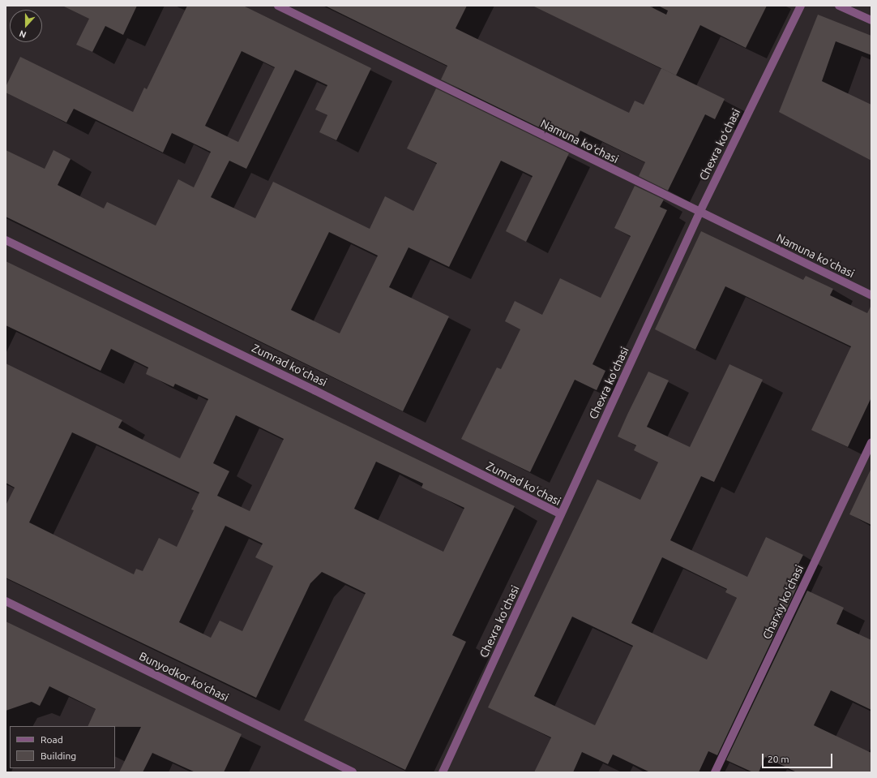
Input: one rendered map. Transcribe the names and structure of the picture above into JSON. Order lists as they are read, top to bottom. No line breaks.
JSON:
{"streets":{"street":["Namuna koʻchasi","Chexra koʻchasi","Zumrad koʻchasi","Charxiy koʻchasi","Bunyodkor koʻchasi"]},"crossings":[["Namuna koʻchasi","Chexra koʻchasi"],["Chexra koʻchasi","Zumrad koʻchasi"]],"legend":["Road","Building"],"scale_bar":"20 m","north":"bottom"}
